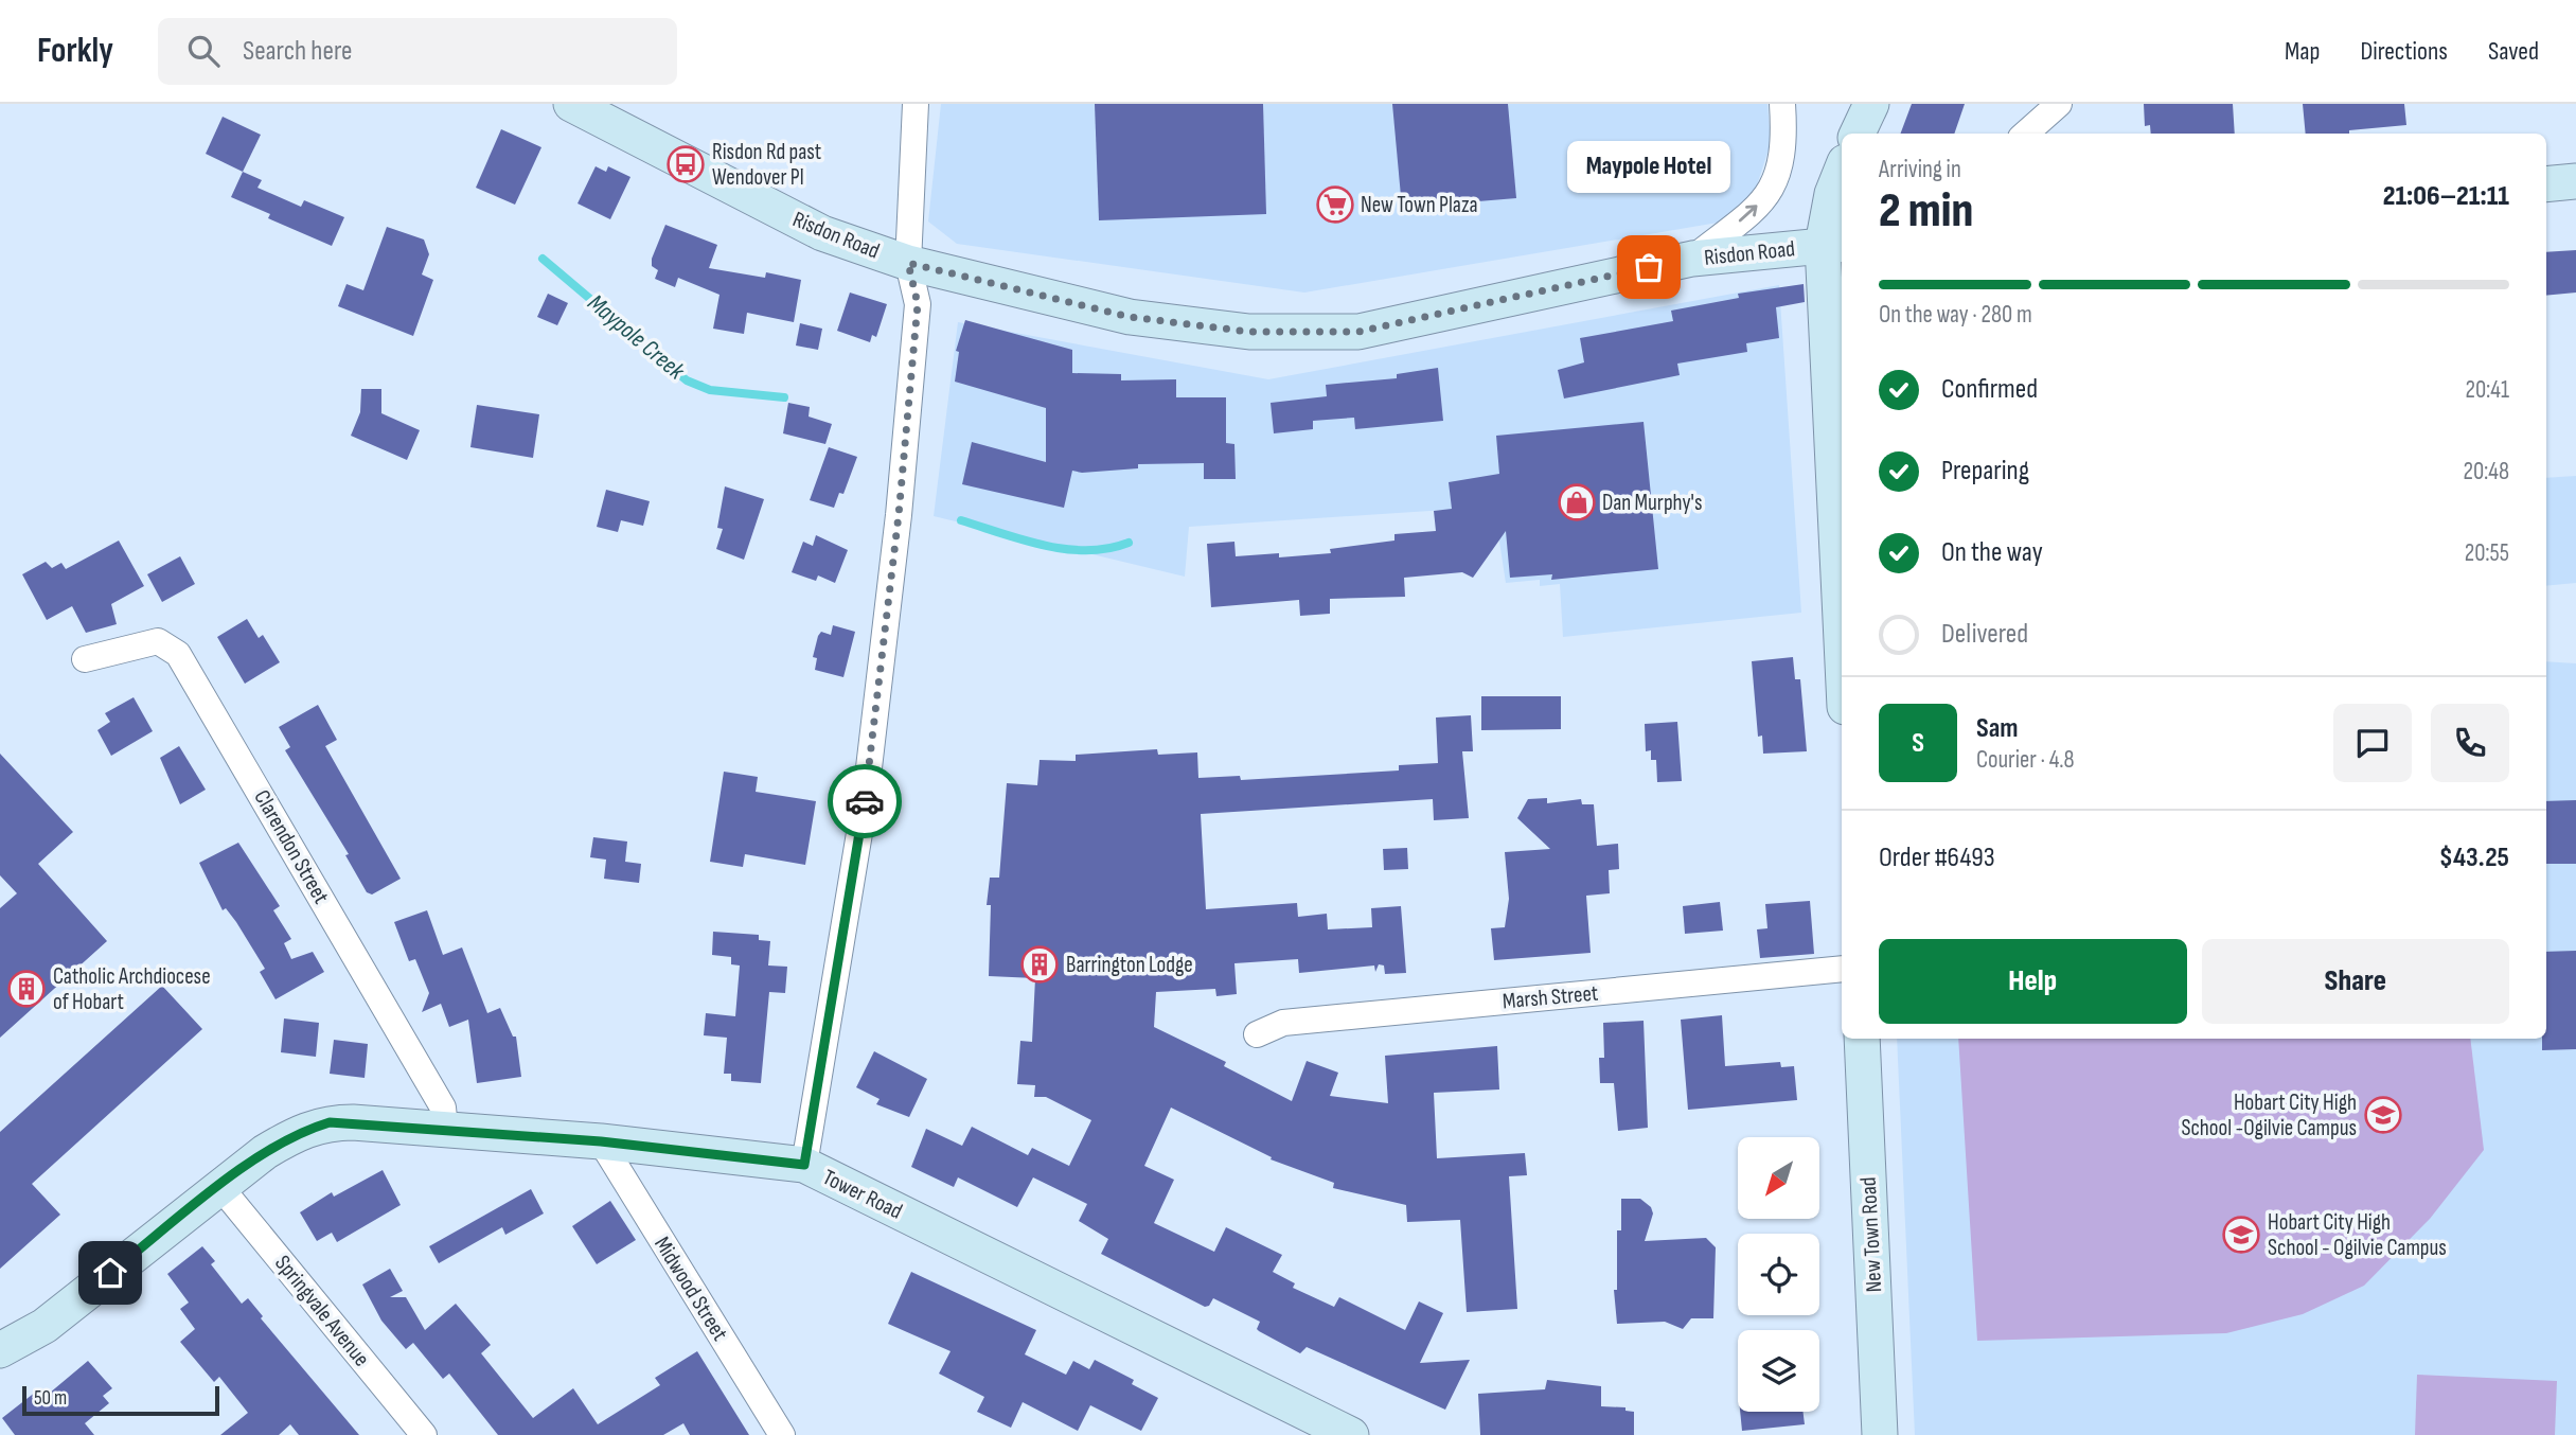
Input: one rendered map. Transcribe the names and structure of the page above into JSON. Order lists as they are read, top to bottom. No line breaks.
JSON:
{"streets":{"street":["Risdon Road","Clarendon Street","Marsh Street","Tower Road","New Town Road","Midwood Street","Springvale Avenue"]},"crossings":[["Clarendon Street","Tower Road"],["Tower Road","Midwood Street"],["Tower Road","Springvale Avenue"]],"water":["Maypole Creek"],"places":{"bus stop":["Risdon Rd past Wendover Pl"],"supermarket":["New Town Plaza"],"other":["Maypole Hotel"],"shop":["Dan Murphy's"],"building":["Barrington Lodge","Catholic Archdiocese of Hobart"],"school or university":["Hobart City High School -Ogilvie Campus","Hobart City High School - Ogilvie Campus"]},"scale_bar":"50 m","north":"bottom left","page":{"header":"Forkly","search":"Search here","nav":["Map","Directions","Saved"],"heading":["2 min","Arriving in","21:06–21:11"],"panel":["Sam","Courier · 4.8","Order #6493","$43.25"],"bubble":"Maypole Hotel","bar":"On the way · 280 m","list":[["Confirmed","20:41"],["Preparing","20:48"],["On the way","20:55"],"Delivered"],"round":"S","buttons":["Help","Share"],"scale":"50 m"}}
